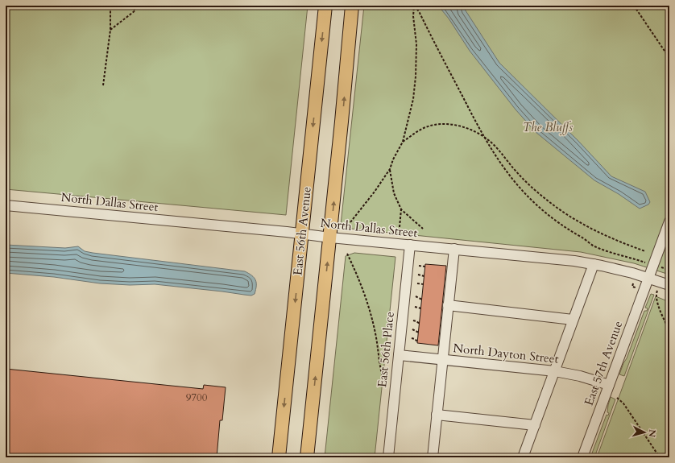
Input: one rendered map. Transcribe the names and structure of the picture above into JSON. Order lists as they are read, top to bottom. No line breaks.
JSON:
{"streets":{"main road":["East 56th Avenue"],"street":["North Dallas Street","East 56th Place","North Dayton Street","East 57th Avenue"]},"crossings":[["North Dallas Street","East 56th Avenue"],["North Dallas Street","East 56th Place"],["North Dallas Street","East 57th Avenue"],["East 56th Place","North Dayton Street"],["North Dayton Street","East 57th Avenue"]],"parks":["The Bluffs"],"house_numbers":["9700"],"north":"right"}
